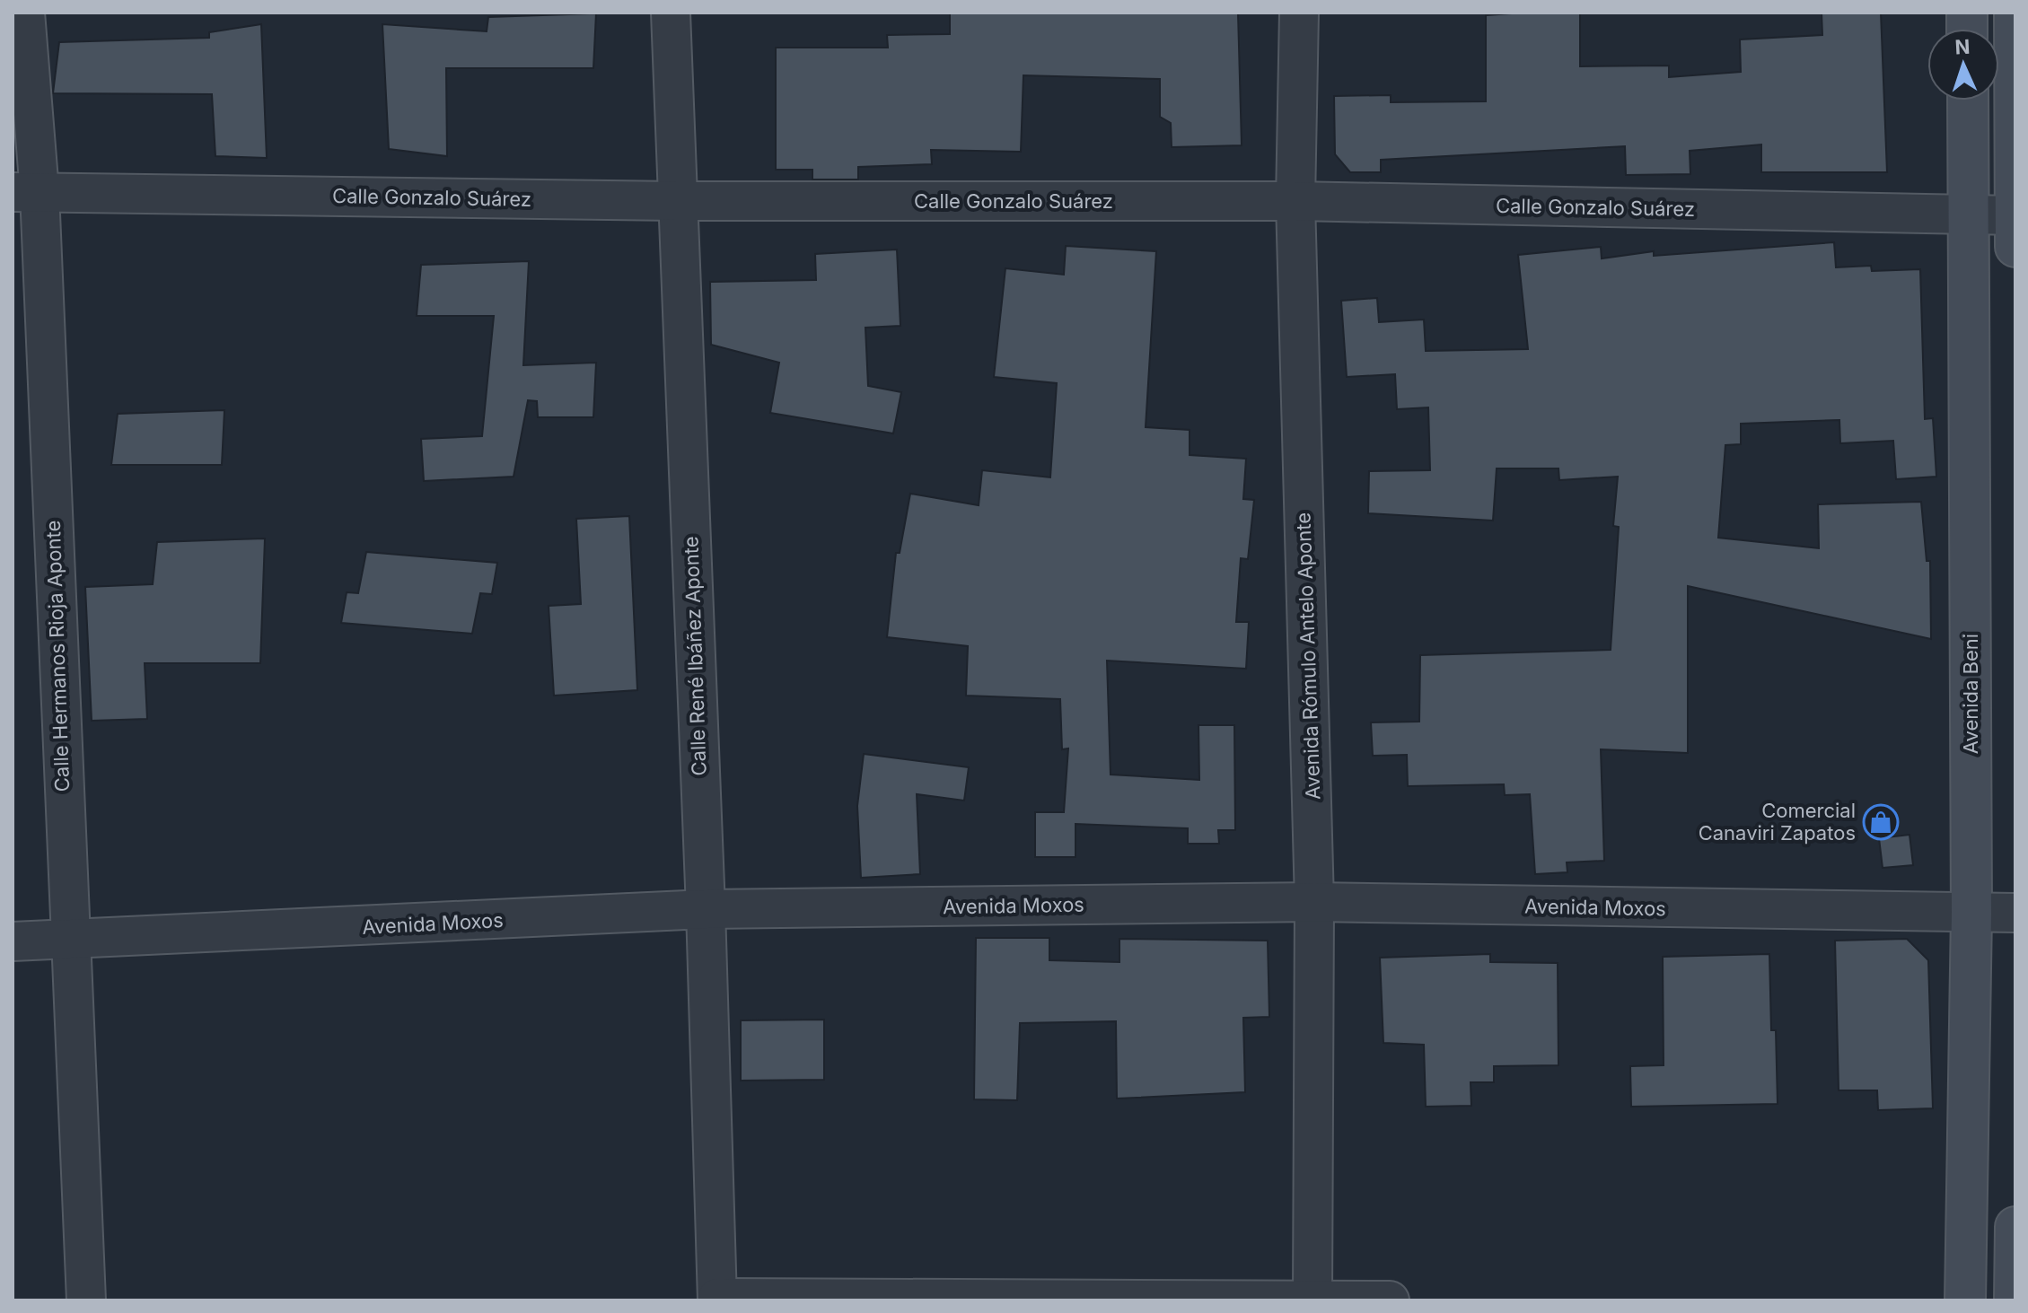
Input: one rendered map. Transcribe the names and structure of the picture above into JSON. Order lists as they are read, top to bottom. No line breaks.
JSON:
{"streets":{"main road":["Avenida Beni"],"street":["Calle Gonzalo Suárez","Calle Hermanos Rioja Aponte","Calle René Ibáñez Aponte","Avenida Rómulo Antelo Aponte","Avenida Moxos"]},"crossings":[["Calle Gonzalo Suárez","Calle Hermanos Rioja Aponte"],["Calle Gonzalo Suárez","Calle René Ibáñez Aponte"],["Calle Gonzalo Suárez","Avenida Rómulo Antelo Aponte"],["Calle Gonzalo Suárez","Avenida Beni"],["Calle Hermanos Rioja Aponte","Avenida Moxos"],["Calle René Ibáñez Aponte","Avenida Moxos"],["Avenida Rómulo Antelo Aponte","Avenida Moxos"],["Avenida Beni","Avenida Moxos"]],"places":{"shop":["Comercial Canaviri Zapatos"]},"north":"top"}
